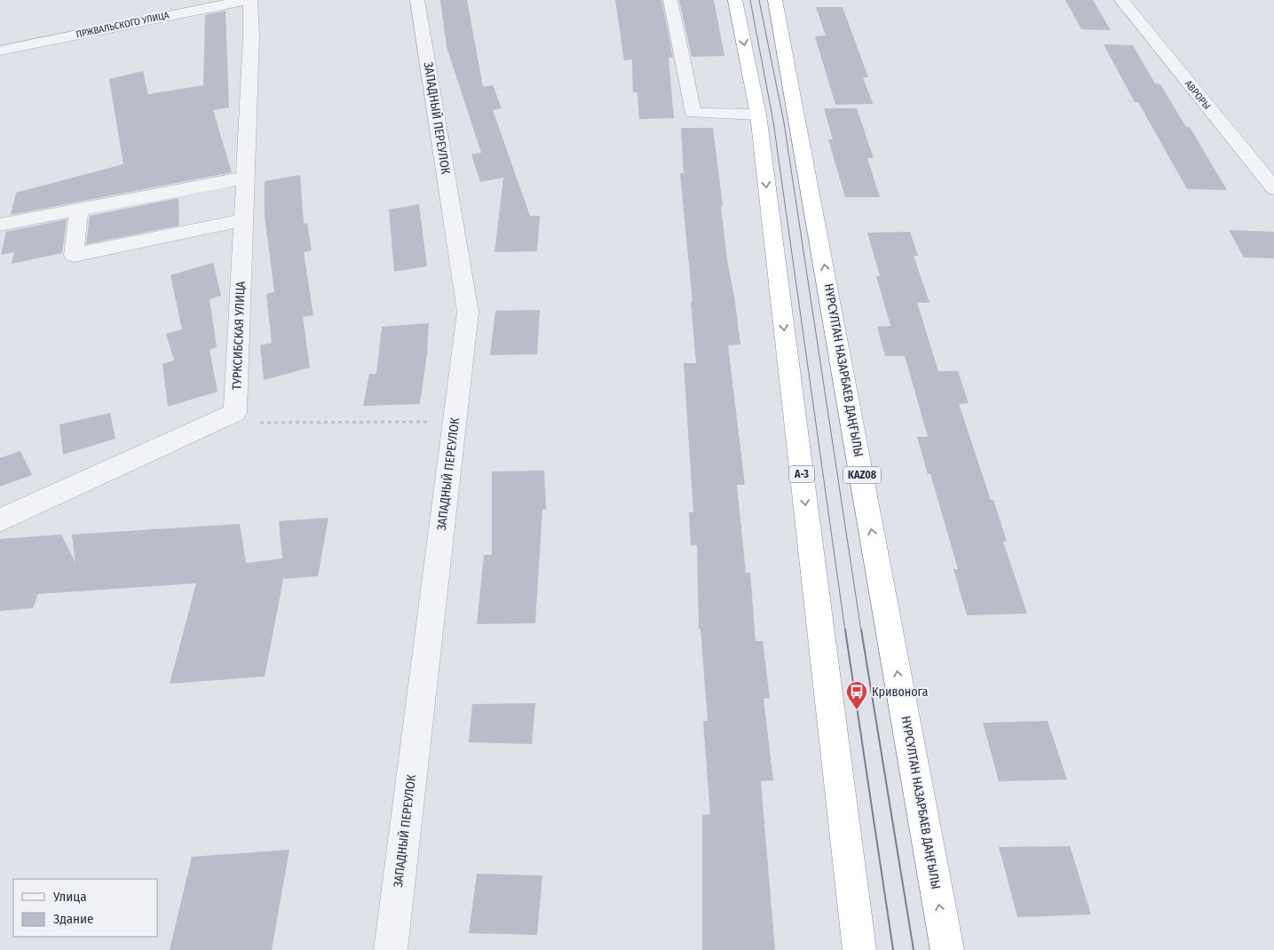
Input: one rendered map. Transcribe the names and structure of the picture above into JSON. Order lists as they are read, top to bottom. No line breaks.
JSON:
{"streets":{"highway":["НҰРСҰЛТАН НАЗАРБАЕВ ДАҢҒЫЛЫ","А-3","KAZ08"],"street":["ПРЖВАЛЬСКОГО УЛИЦА","АВРОРЫ","ЗАПАДНЫЙ ПЕРЕУЛОК","ТУРКСИБСКАЯ УЛИЦА"]},"places":{"bus stop":["Кривонога"]},"legend":["Улица","Здание"]}
